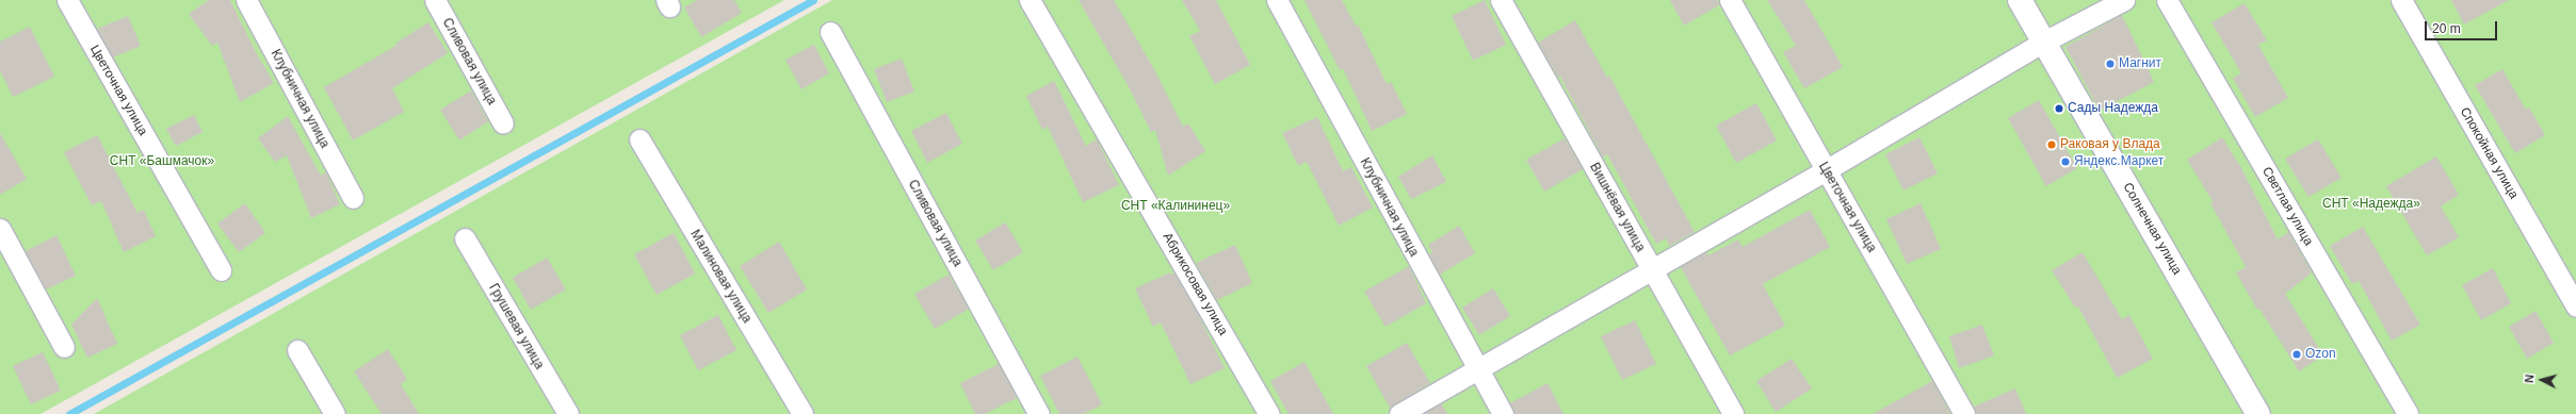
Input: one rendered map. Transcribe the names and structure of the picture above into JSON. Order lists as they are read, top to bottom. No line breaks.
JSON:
{"streets":{"street":["Сливовая улица","Цветочная улица","Клубничная улица","Спокойная улица","Светлая улица","Вишнёвая улица","Солнечная улица","Малиновая улица","Абрикосовая улица","Грушевая улица"]},"parks":["СНТ «Башмачок»","СНТ «Надежда»","СНТ «Калининец»"],"places":["Магнит","Сады Надежда","Раковая у Влада","Яндекс.Маркет","Ozon"],"scale_bar":"20 m","north":"left"}
